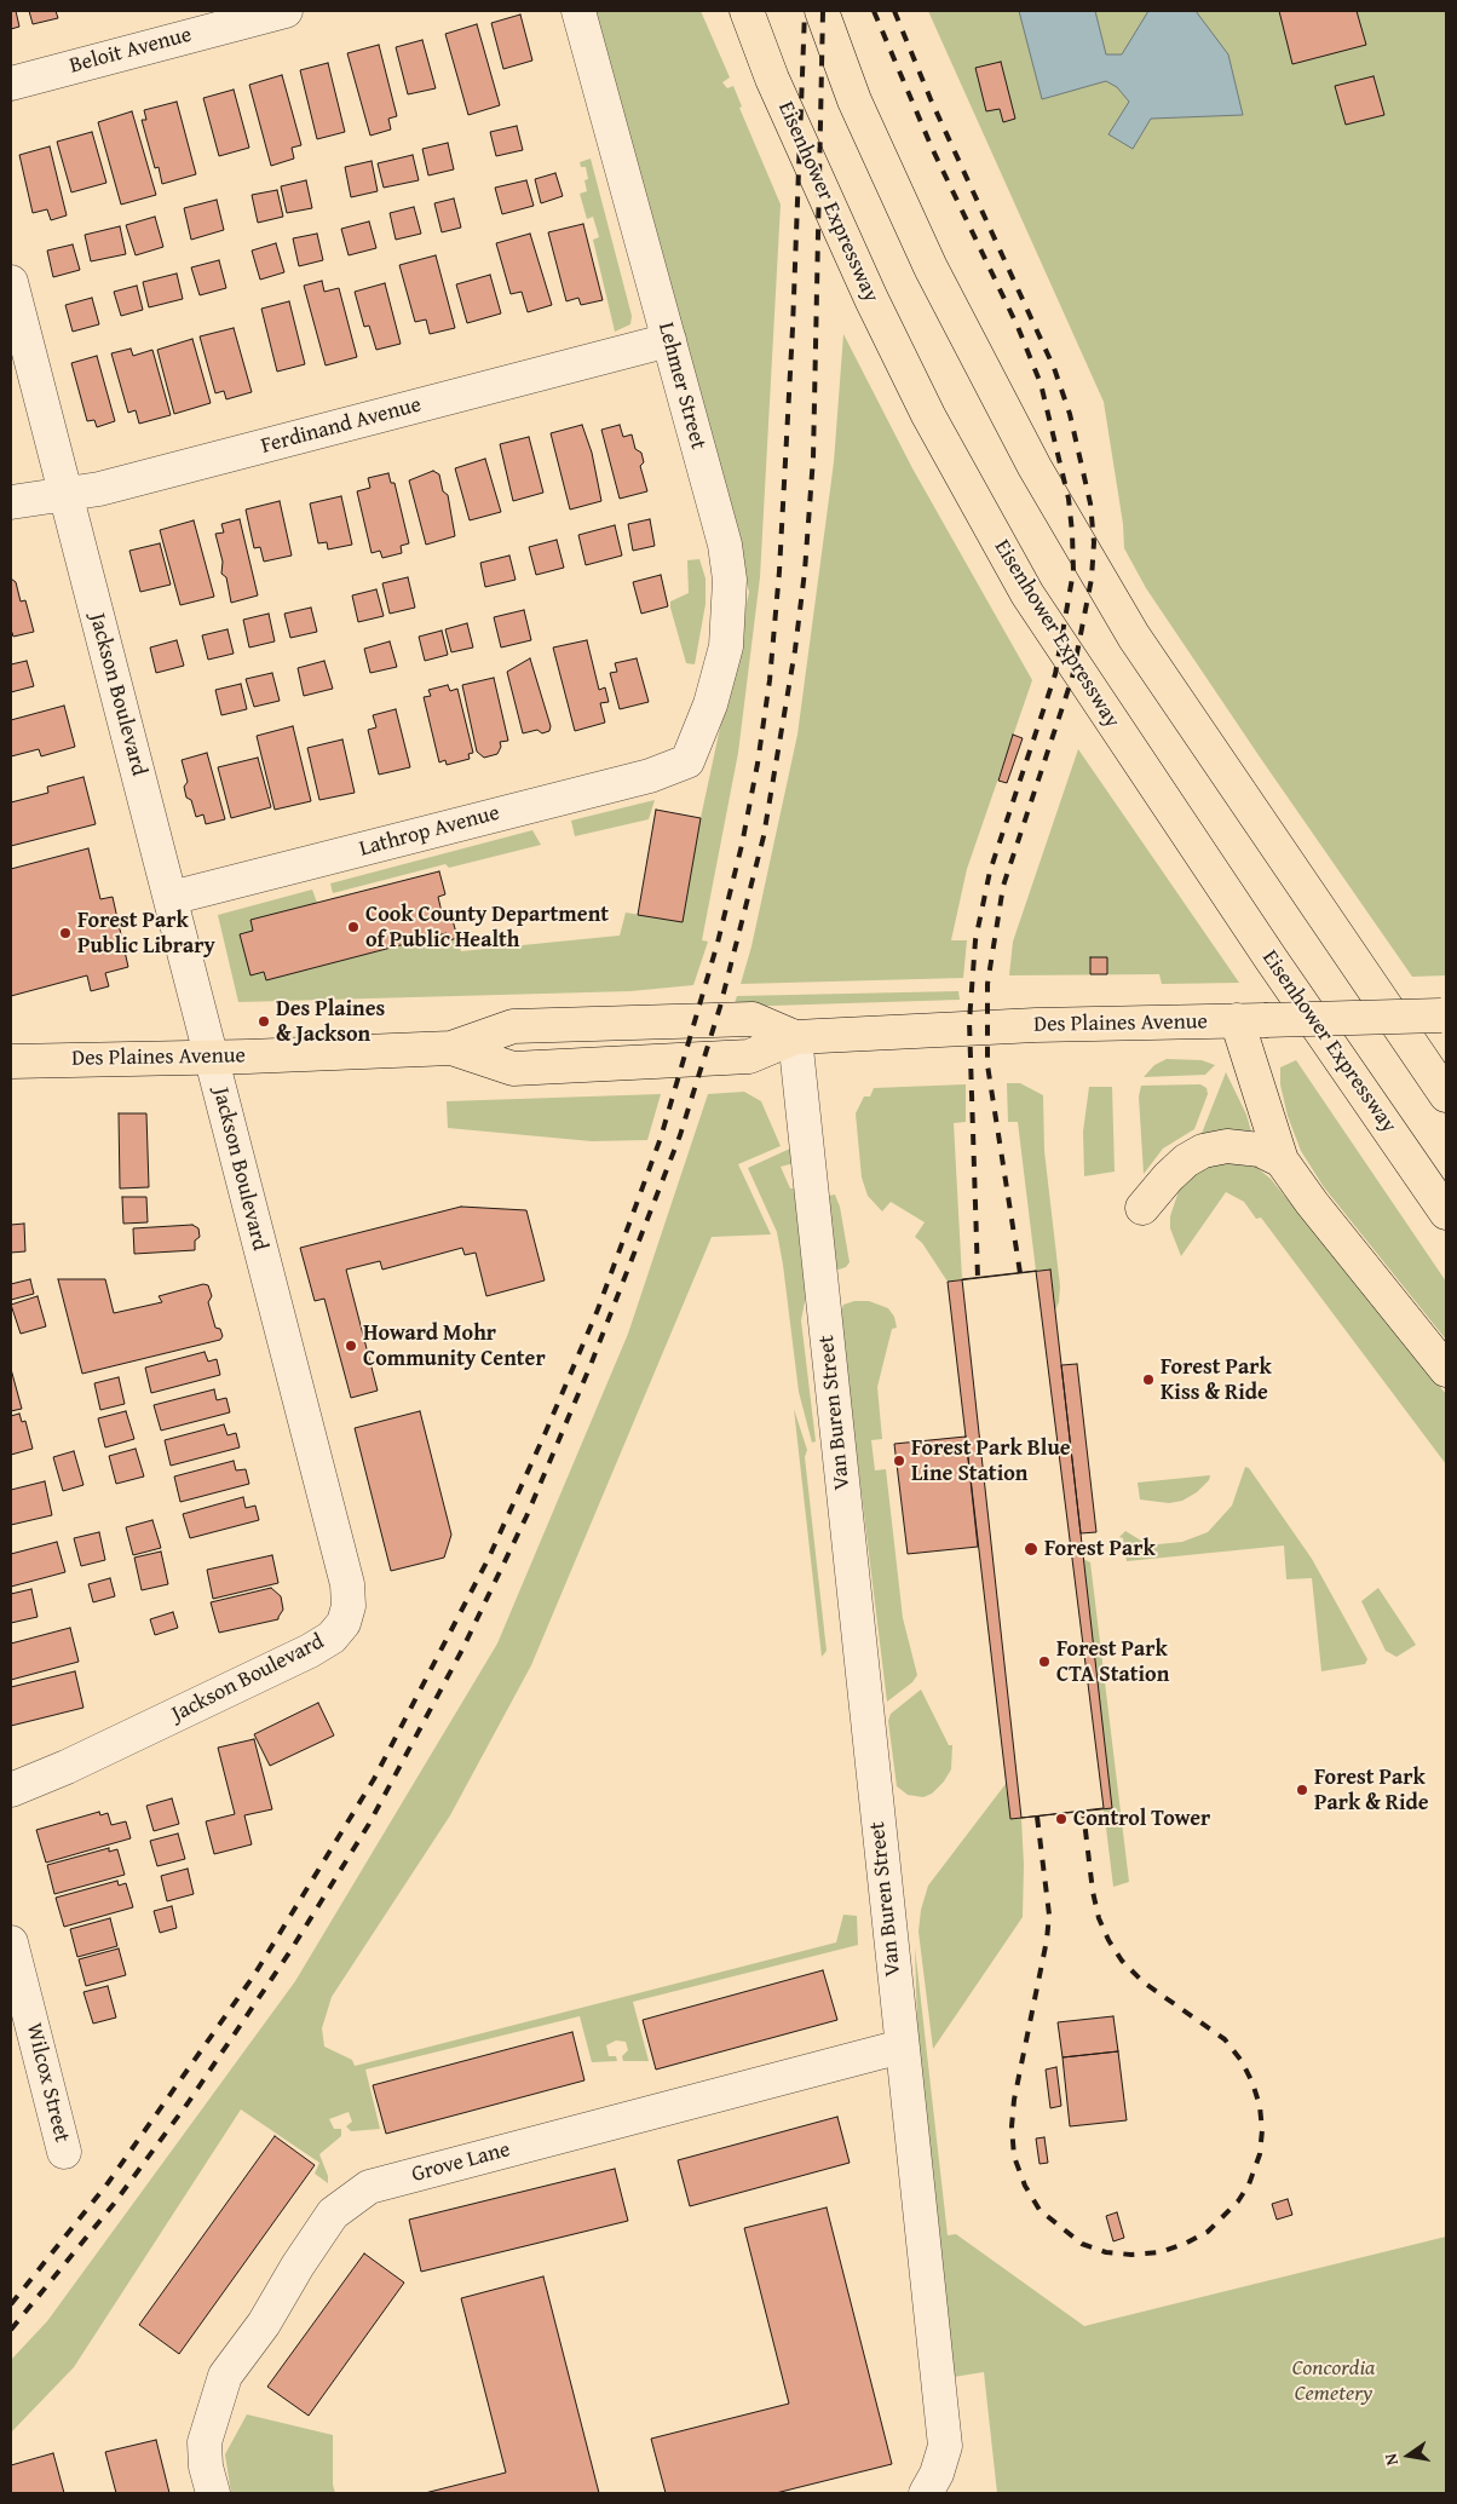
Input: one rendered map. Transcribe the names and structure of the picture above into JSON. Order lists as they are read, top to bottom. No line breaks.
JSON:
{"streets":{"main road":["Eisenhower Expressway","Des Plaines Avenue"],"street":["Beloit Avenue","Lehmer Street","Ferdinand Avenue","Jackson Boulevard","Lathrop Avenue","Van Buren Street","Wilcox Street","Grove Lane"]},"crossings":[["Lehmer Street","Ferdinand Avenue"],["Lehmer Street","Lathrop Avenue"],["Ferdinand Avenue","Jackson Boulevard"],["Jackson Boulevard","Lathrop Avenue"],["Jackson Boulevard","Des Plaines Avenue"],["Des Plaines Avenue","Van Buren Street"],["Van Buren Street","Grove Lane"]],"parks":["Concordia Cemetery"],"places":["Cook County Department of Public Health","Forest Park Public Library","Des Plaines & Jackson","Howard Mohr Community Center","Forest Park Kiss & Ride","Forest Park Blue Line Station","Forest Park","Forest Park CTA Station","Forest Park Park & Ride","Control Tower"],"north":"left"}
